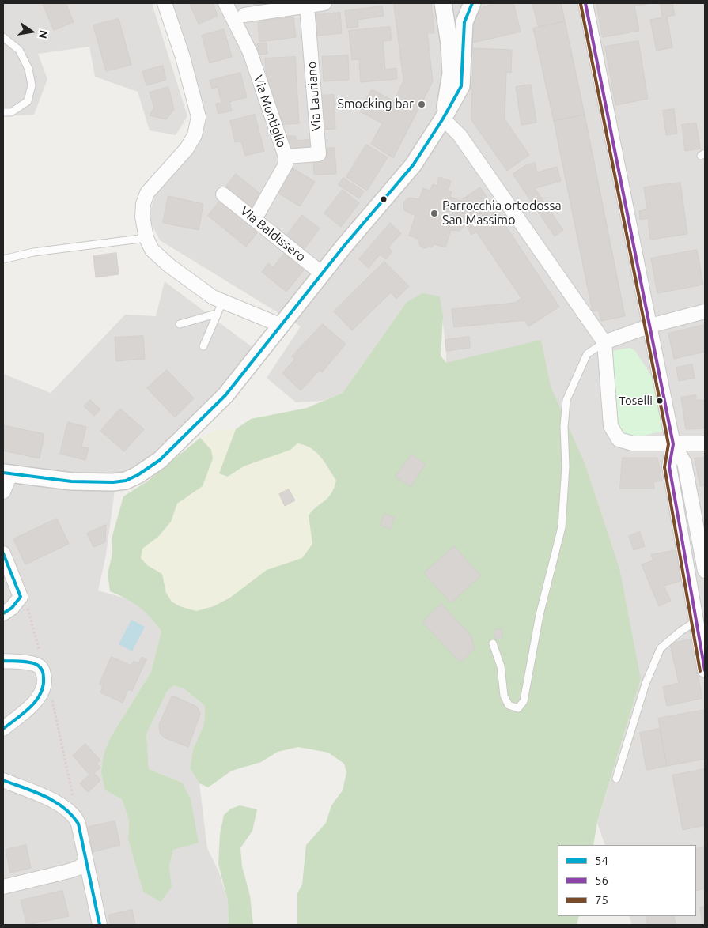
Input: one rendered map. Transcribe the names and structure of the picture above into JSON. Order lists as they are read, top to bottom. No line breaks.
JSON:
{"streets":{"street":["Via Lauriano","Via Montiglio","Via Baldissero"]},"crossings":[["Via Lauriano","Via Montiglio"],["Via Montiglio","Via Baldissero"]],"places":["Smocking bar","Parrocchia ortodossa San Massimo","Toselli"],"lines":["transit line 54","transit line 56","transit line 75"],"legend":["54","56","75"],"north":"right"}
